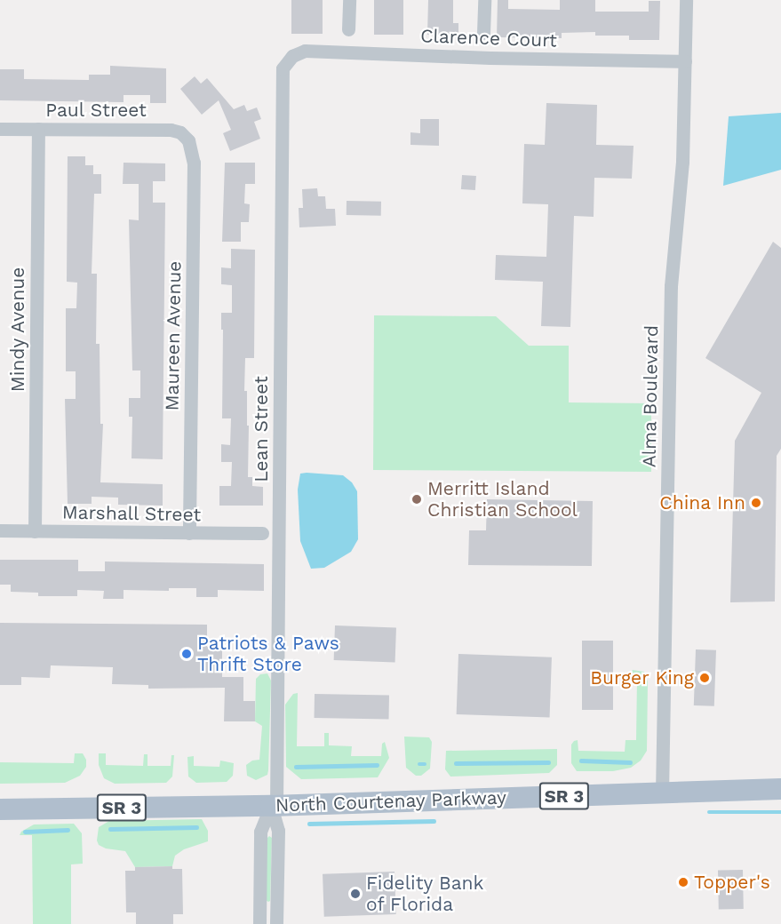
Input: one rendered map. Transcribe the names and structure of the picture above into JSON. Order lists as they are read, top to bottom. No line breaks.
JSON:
{"streets":{"main road":["SR 3","North Courtenay Parkway"],"street":["Clarence Court","Paul Street","Mindy Avenue","Maureen Avenue","Alma Boulevard","Lean Street","Marshall Street"]},"crossings":[["Clarence Court","Alma Boulevard"],["Clarence Court","Lean Street"],["Paul Street","Mindy Avenue"],["Paul Street","Maureen Avenue"],["Mindy Avenue","Marshall Street"],["Maureen Avenue","Marshall Street"],["Alma Boulevard","North Courtenay Parkway"],["Lean Street","North Courtenay Parkway"]],"places":["Merritt Island Christian School","China Inn","Patriots & Paws Thrift Store","Burger King","Topper's","Fidelity Bank of Florida"]}
